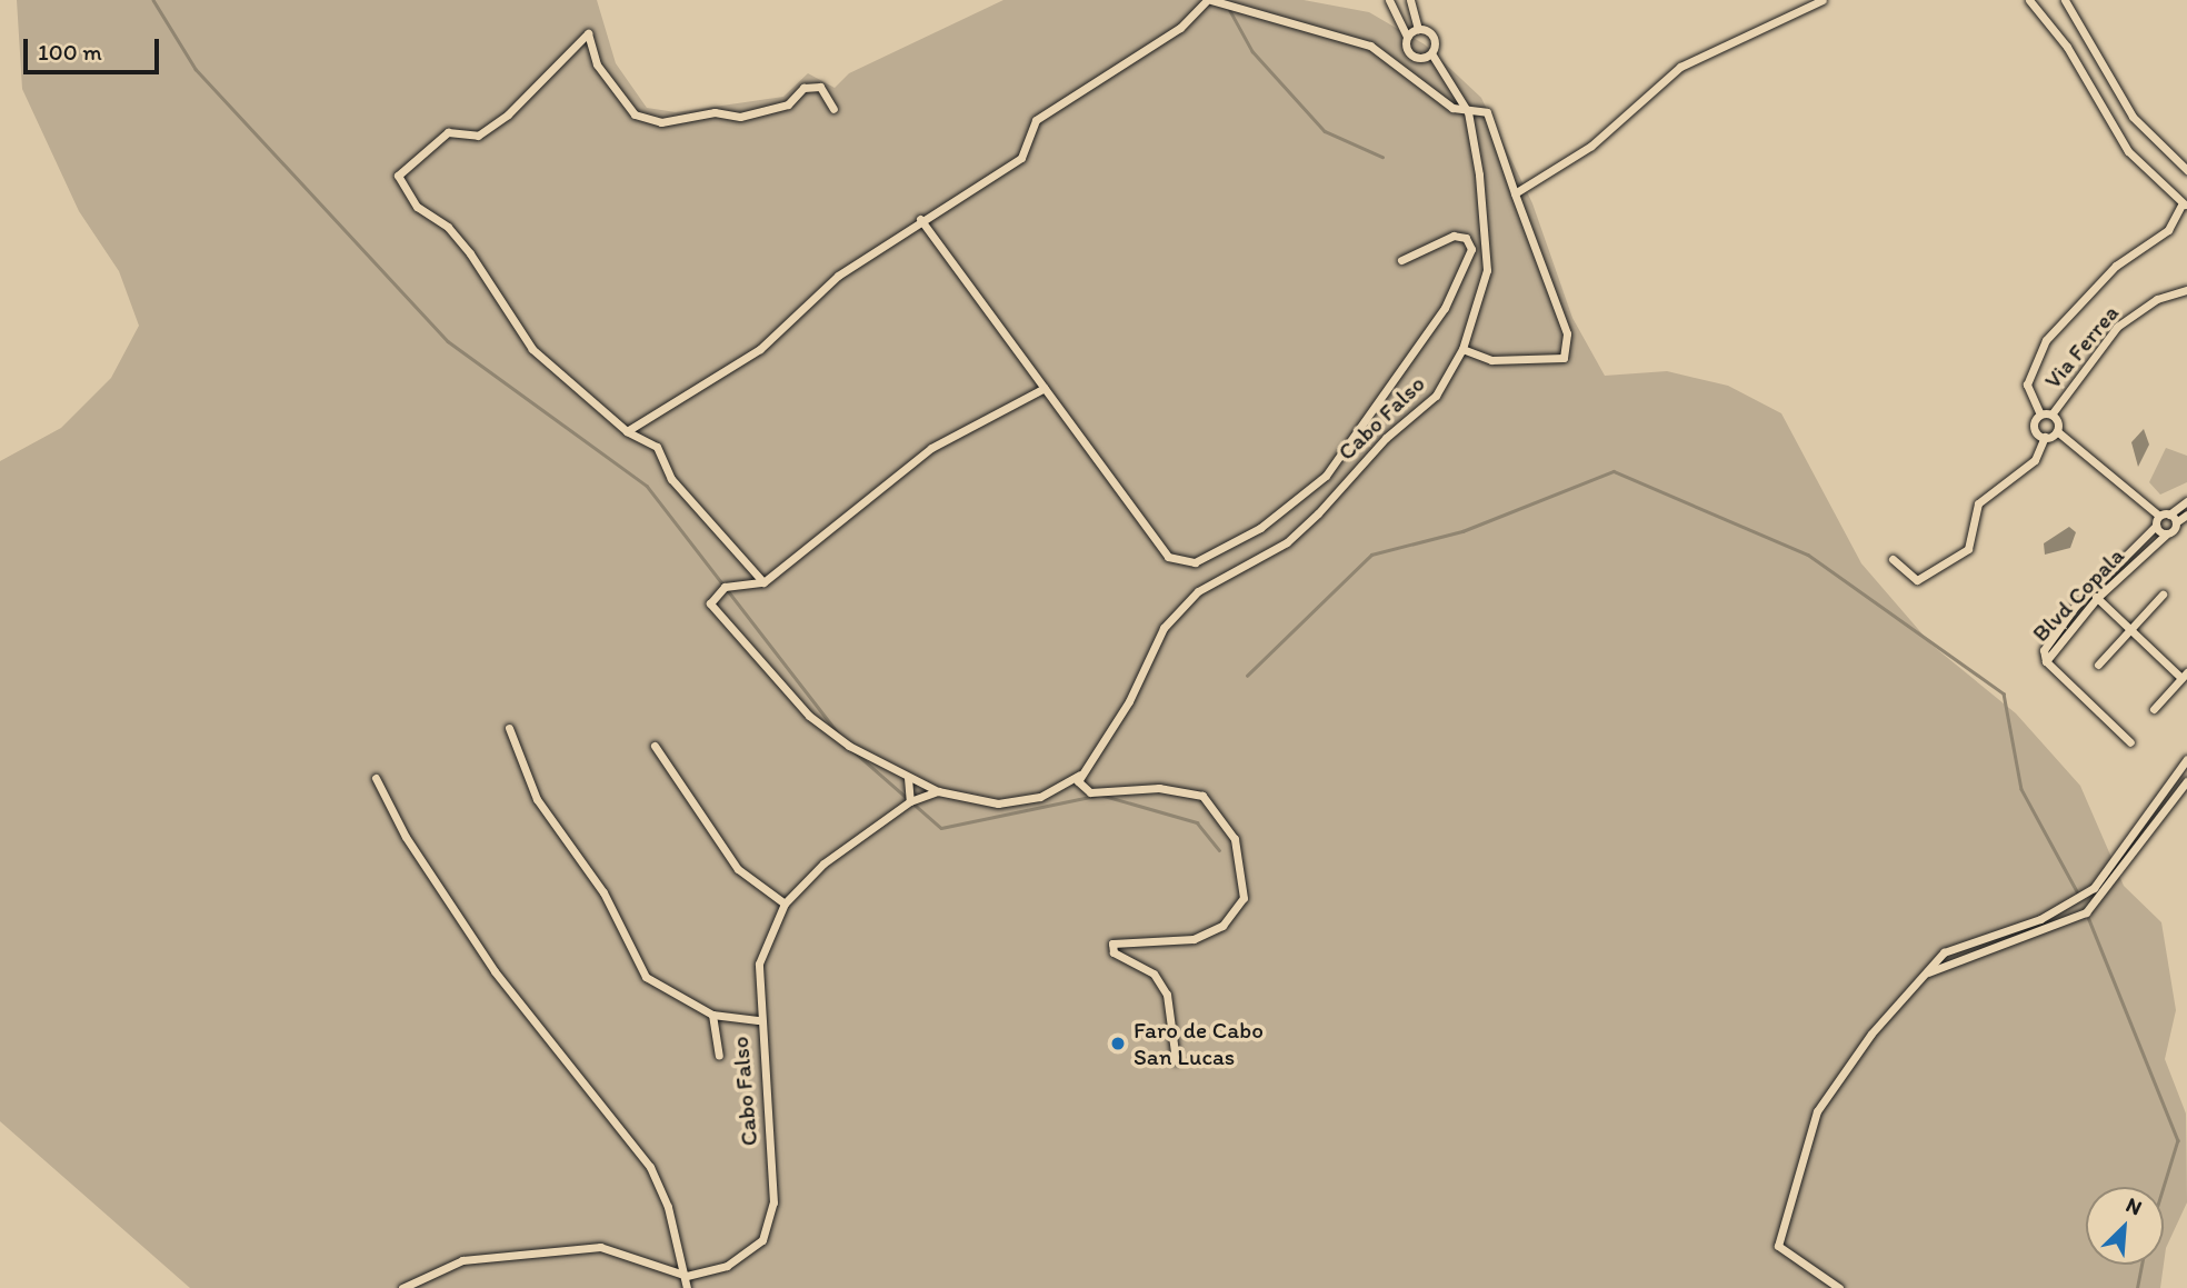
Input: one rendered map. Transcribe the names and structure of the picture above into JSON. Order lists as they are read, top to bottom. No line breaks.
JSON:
{"streets":{"street":["Via Ferrea","Cabo Falso","Blvd Copala"]},"places":["Faro de Cabo San Lucas"],"scale_bar":"100 m","north":"top right"}
